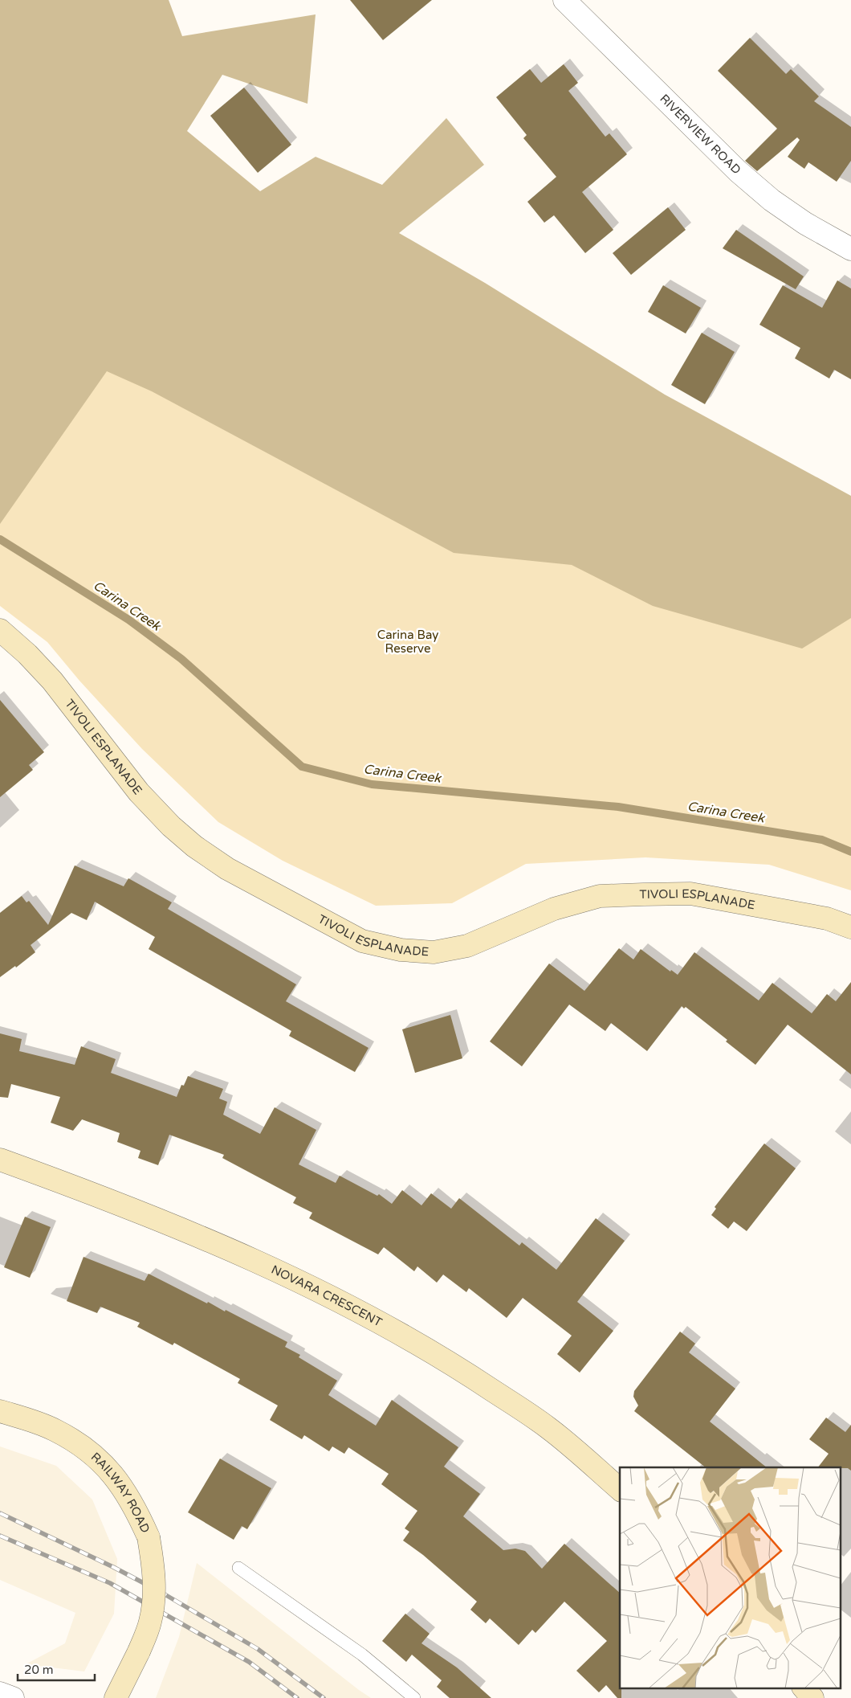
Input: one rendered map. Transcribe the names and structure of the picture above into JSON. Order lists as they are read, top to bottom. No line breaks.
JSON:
{"streets":{"street":["RIVERVIEW ROAD","TIVOLI ESPLANADE","NOVARA CRESCENT","RAILWAY ROAD"]},"water":["Carina Creek"],"parks":["Carina Bay Reserve"],"scale_bar":"20 m"}
